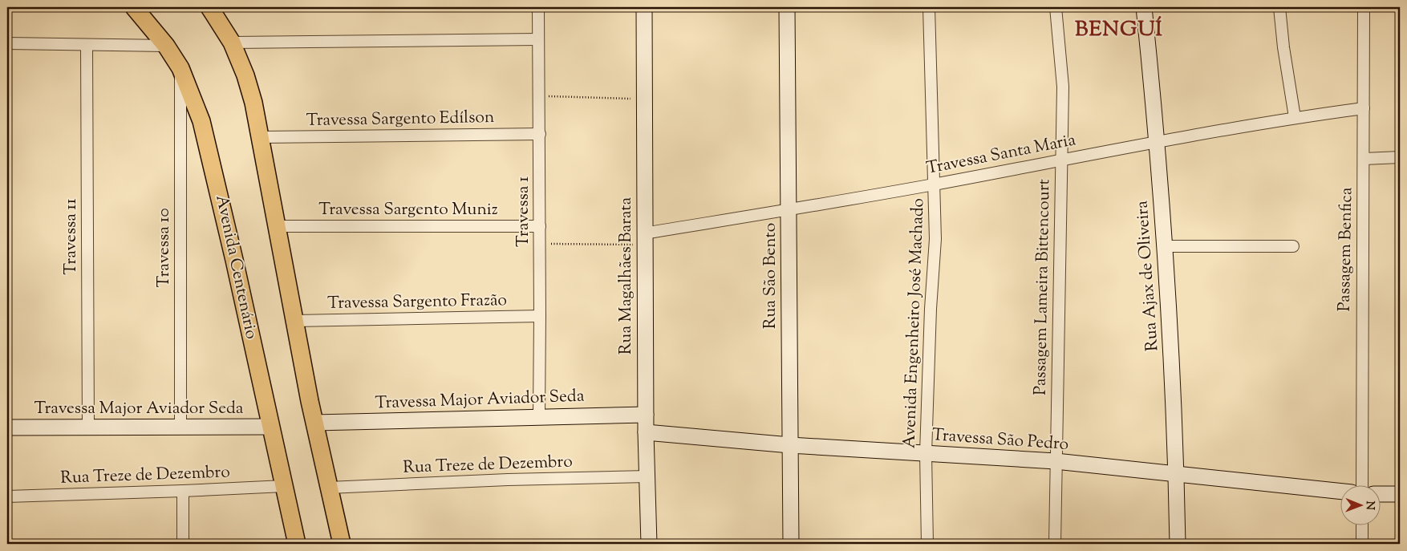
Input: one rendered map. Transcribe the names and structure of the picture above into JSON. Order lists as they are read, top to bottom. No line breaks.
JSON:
{"streets":{"main road":["Avenida Centenário"],"street":["Travessa Sargento Edílson","Travessa Santa Maria","Travessa Sargento Muniz","Travessa 1","Travessa 11","Travessa 10","Passagem Benfica","Rua Magalhães Barata","Rua São Bento","Rua Ajax de Oliveira","Passagem Lameira Bittencourt","Travessa Sargento Frazão","Avenida Engenheiro José Machado","Travessa Major Aviador Seda","Travessa São Pedro","Rua Treze de Dezembro"]},"crossings":[["Travessa Sargento Edílson","Travessa 1"],["Travessa Santa Maria","Passagem Benfica"],["Travessa Santa Maria","Rua Magalhães Barata"],["Travessa Santa Maria","Rua São Bento"],["Travessa Santa Maria","Rua Ajax de Oliveira"],["Travessa Santa Maria","Passagem Lameira Bittencourt"],["Travessa Santa Maria","Avenida Engenheiro José Machado"],["Travessa Sargento Muniz","Travessa 1"],["Travessa 1","Travessa Sargento Frazão"],["Travessa 1","Travessa Major Aviador Seda"],["Travessa 11","Travessa Major Aviador Seda"],["Travessa 10","Avenida Centenário"],["Travessa 10","Travessa Major Aviador Seda"],["Avenida Centenário","Travessa Major Aviador Seda"],["Avenida Centenário","Rua Treze de Dezembro"],["Rua Magalhães Barata","Travessa Major Aviador Seda"],["Rua Magalhães Barata","Travessa São Pedro"],["Rua Magalhães Barata","Rua Treze de Dezembro"],["Rua São Bento","Travessa São Pedro"],["Rua Ajax de Oliveira","Travessa São Pedro"],["Passagem Lameira Bittencourt","Travessa São Pedro"],["Avenida Engenheiro José Machado","Travessa São Pedro"]],"districts":["BENGUÍ"],"north":"right"}
